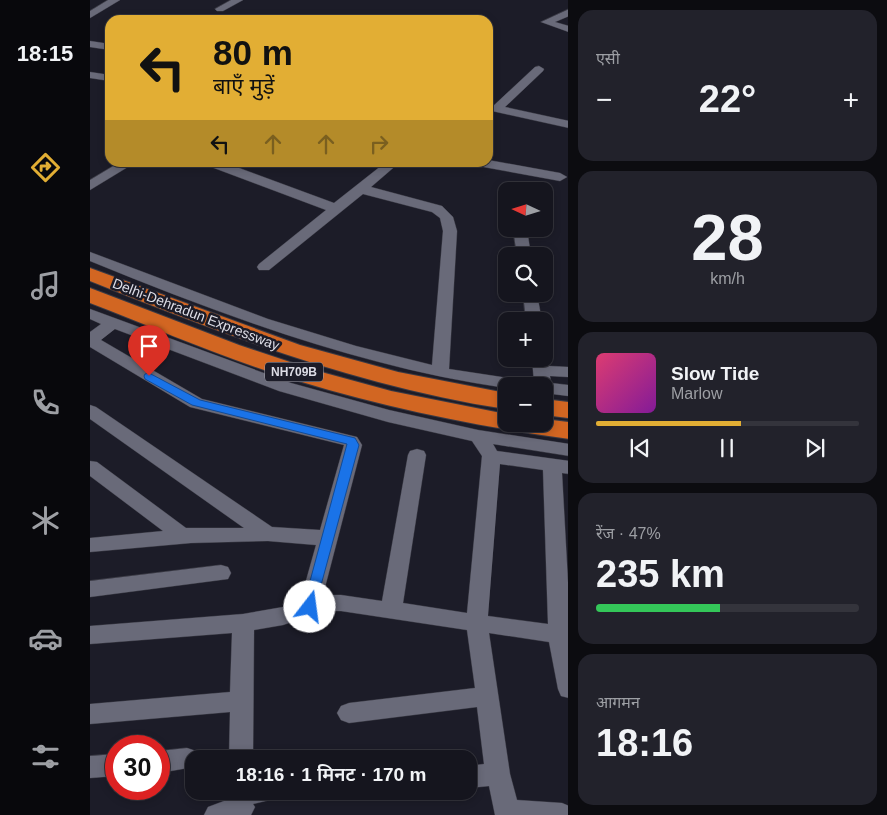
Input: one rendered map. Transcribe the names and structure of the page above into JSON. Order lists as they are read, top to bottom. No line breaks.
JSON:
{"streets":{"highway":["Delhi-Dehradun Expressway","NH709B"]},"north":"left","page":{"tabs":"18:15","tile":["एसी",["28","km/h"],["रेंज · 47%","235 km"],["आगमन","18:16"]],"turn":["80 m","बाएँ मुड़ें"],"heat":["−","22°","+"],"map_buttons":["+","−"],"song":["Slow Tide","Marlow"],"limit":"30","trip":"18:16 · 1 मिनट · 170 m"}}
